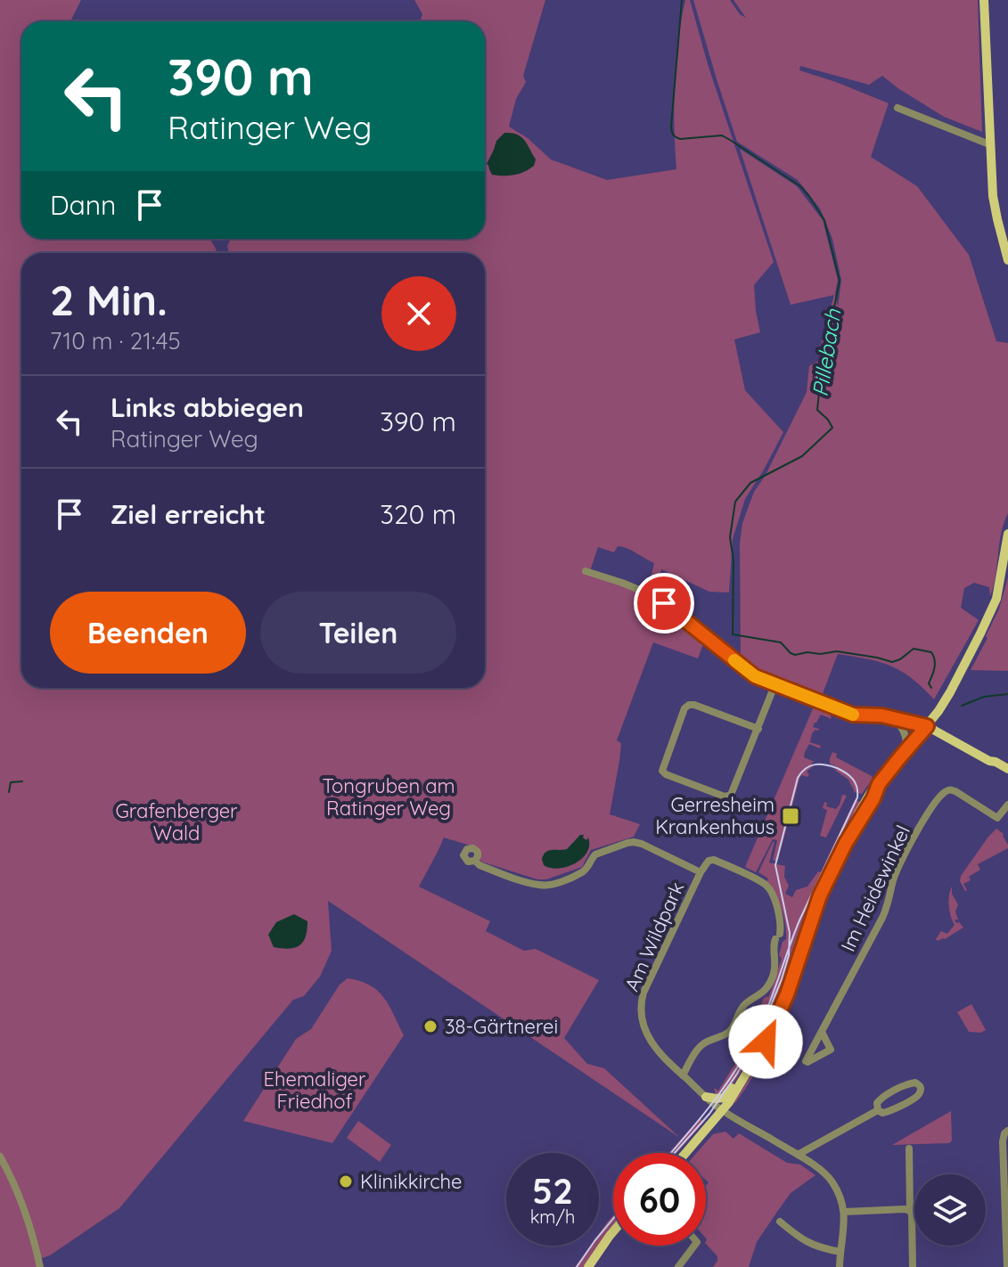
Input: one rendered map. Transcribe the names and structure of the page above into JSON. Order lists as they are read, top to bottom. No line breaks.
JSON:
{"streets":{"street":["Im Heidewinkel","Am Wildpark"]},"water":["Pillebach"],"parks":["Tongruben am Ratinger Weg","Grafenberger Wald","Ehemaliger Friedhof"],"places":{"transit":["Gerresheim Krankenhaus"],"other":["38-Gärtnerei","Klinikkirche"]},"page":{"turn":["390 m","Ratinger Weg"],"then":"Dann","heading":["2 Min.","710 m · 21:45"],"list":[{"name":"Links abbiegen","note":"Ratinger Weg","value":"390 m"},{"name":"Ziel erreicht","value":"320 m"}],"buttons":["Beenden","Teilen"],"speed":"52 km/h","limit":"60"}}
